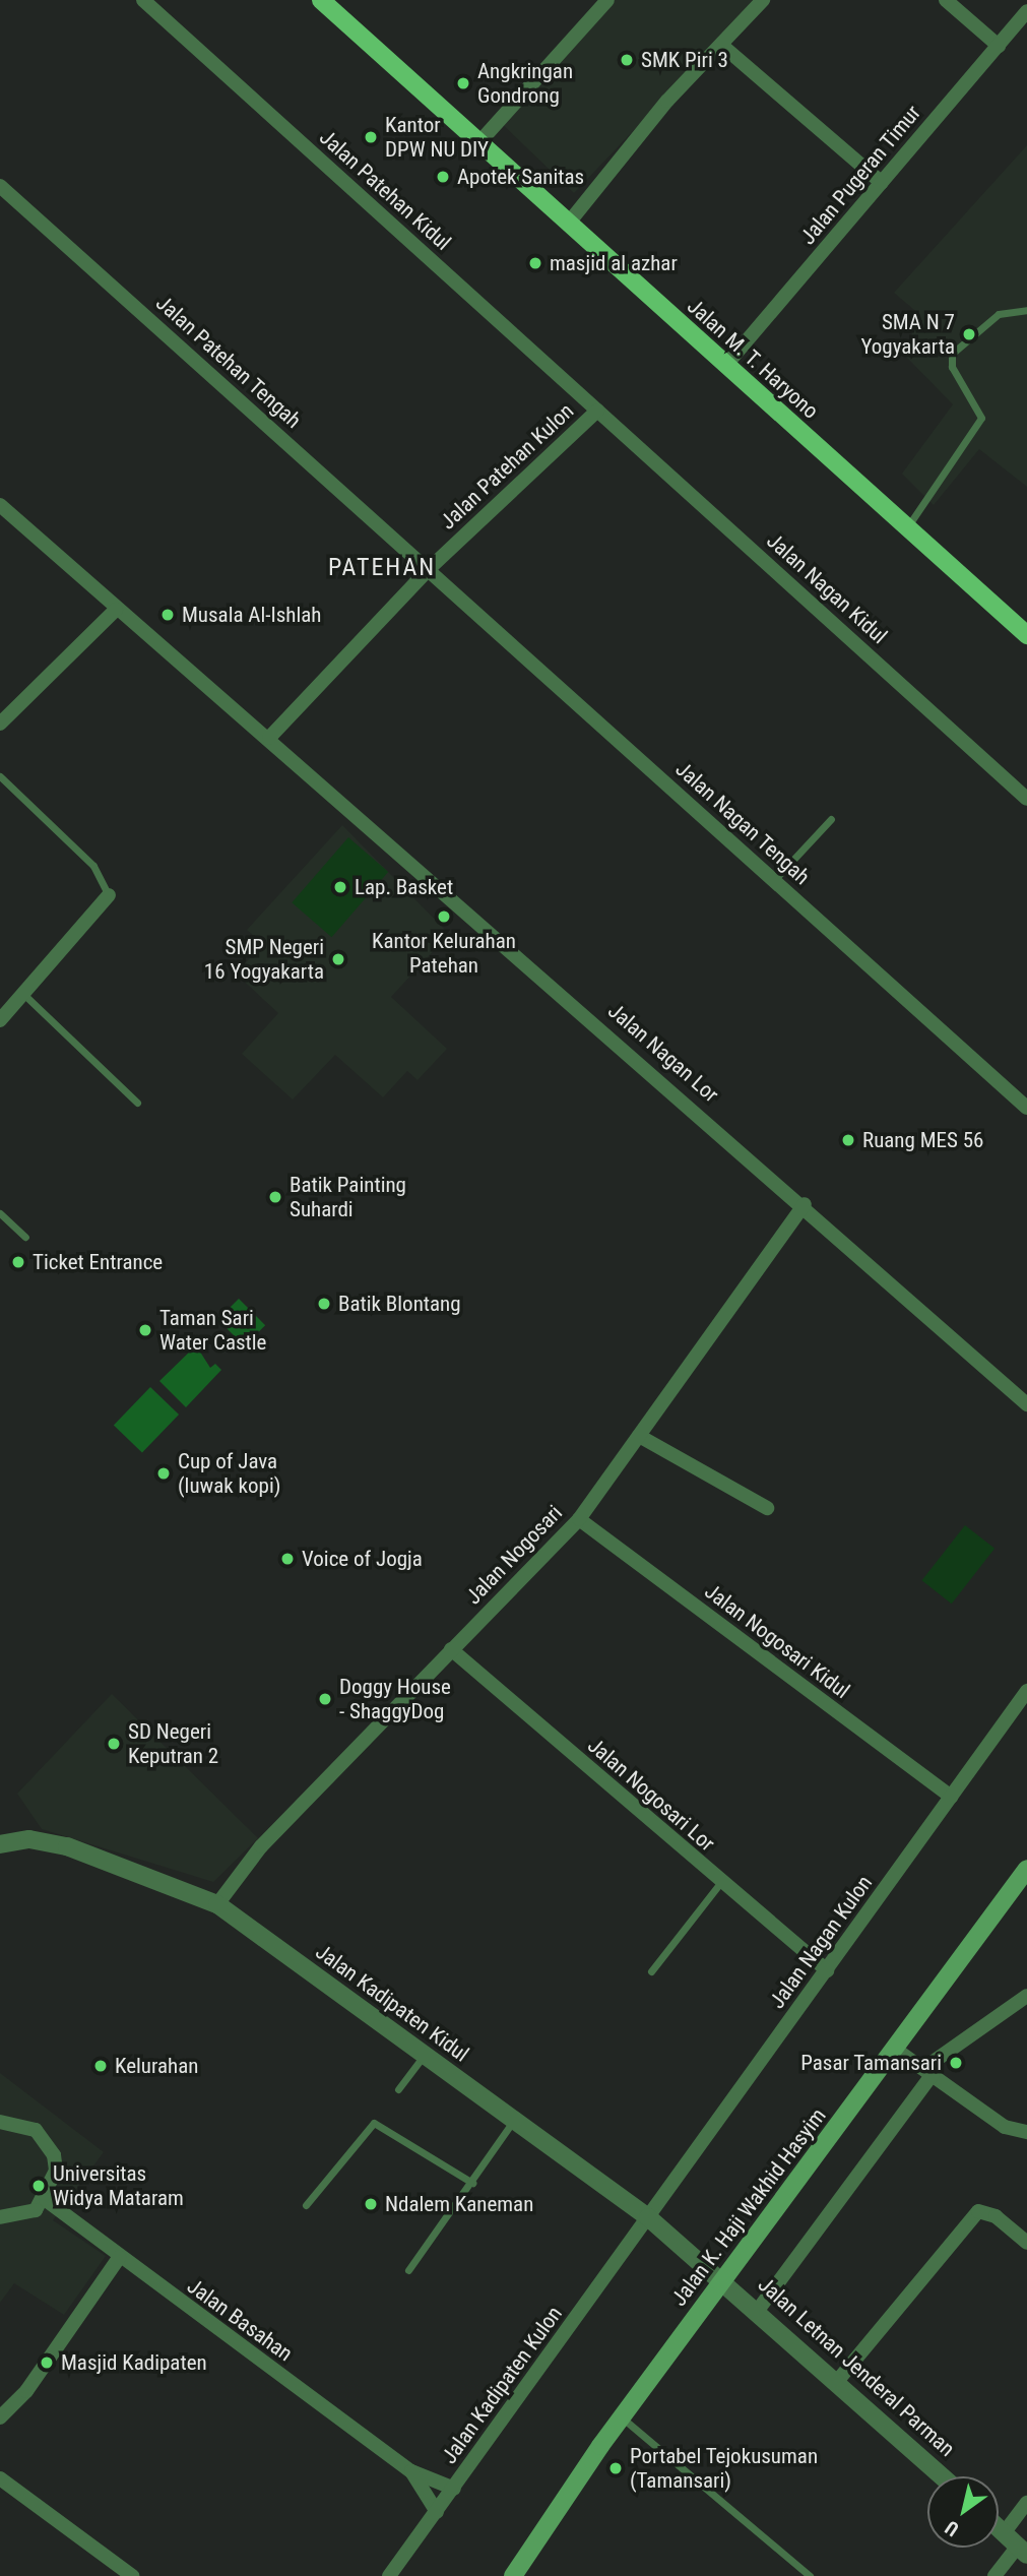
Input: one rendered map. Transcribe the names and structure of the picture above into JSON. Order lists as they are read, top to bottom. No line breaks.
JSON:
{"streets":{"main road":["Jalan M. T. Haryono","Jalan K. Haji Wakhid Hasyim"],"street":["Jalan Pugeran Timur","Jalan Patehan Kidul","Jalan Patehan Tengah","Jalan Patehan Kulon","Jalan Nagan Kidul","Jalan Nagan Tengah","Jalan Nagan Lor","Jalan Nogosari","Jalan Nogosari Kidul","Jalan Nogosari Lor","Jalan Nagan Kulon","Jalan Kadipaten Kidul","Jalan Basahan","Jalan Letnan Jenderal Parman","Jalan Kadipaten Kulon"]},"crossings":[["Jalan Pugeran Timur","Jalan M. T. Haryono"],["Jalan Patehan Kidul","Jalan Patehan Kulon"],["Jalan Patehan Kidul","Jalan Nagan Kidul"],["Jalan Patehan Tengah","Jalan Patehan Kulon"],["Jalan Patehan Tengah","Jalan Nagan Tengah"],["Jalan Patehan Kulon","Jalan Nagan Kidul"],["Jalan Patehan Kulon","Jalan Nagan Tengah"],["Jalan Patehan Kulon","Jalan Nagan Lor"],["Jalan Nagan Lor","Jalan Nogosari"],["Jalan Nogosari","Jalan Nogosari Kidul"],["Jalan Nogosari","Jalan Nogosari Lor"],["Jalan Nogosari","Jalan Kadipaten Kidul"],["Jalan Nogosari Kidul","Jalan Nagan Kulon"],["Jalan Nogosari Lor","Jalan Nagan Kulon"],["Jalan Nagan Kulon","Jalan Kadipaten Kidul"],["Jalan Nagan Kulon","Jalan Kadipaten Kulon"],["Jalan Kadipaten Kidul","Jalan K. Haji Wakhid Hasyim"],["Jalan Kadipaten Kidul","Jalan Letnan Jenderal Parman"],["Jalan Kadipaten Kidul","Jalan Kadipaten Kulon"],["Jalan K. Haji Wakhid Hasyim","Jalan Letnan Jenderal Parman"],["Jalan Basahan","Jalan Kadipaten Kulon"]],"districts":["PATEHAN"],"places":["SMK Piri 3","Angkringan Gondrong","Kantor DPW NU DIY","Apotek Sanitas","masjid al azhar","SMA N 7 Yogyakarta","Musala Al-Ishlah","Lap. Basket","Kantor Kelurahan Patehan","SMP Negeri 16 Yogyakarta","Ruang MES 56","Batik Painting Suhardi","Ticket Entrance","Batik Blontang","Taman Sari Water Castle","Cup of Java (luwak kopi)","Voice of Jogja","Doggy House - ShaggyDog","SD Negeri Keputran 2","Pasar Tamansari","Kelurahan","Universitas Widya Mataram","Ndalem Kaneman","Masjid Kadipaten","Portabel Tejokusuman (Tamansari)"],"north":"bottom left"}
